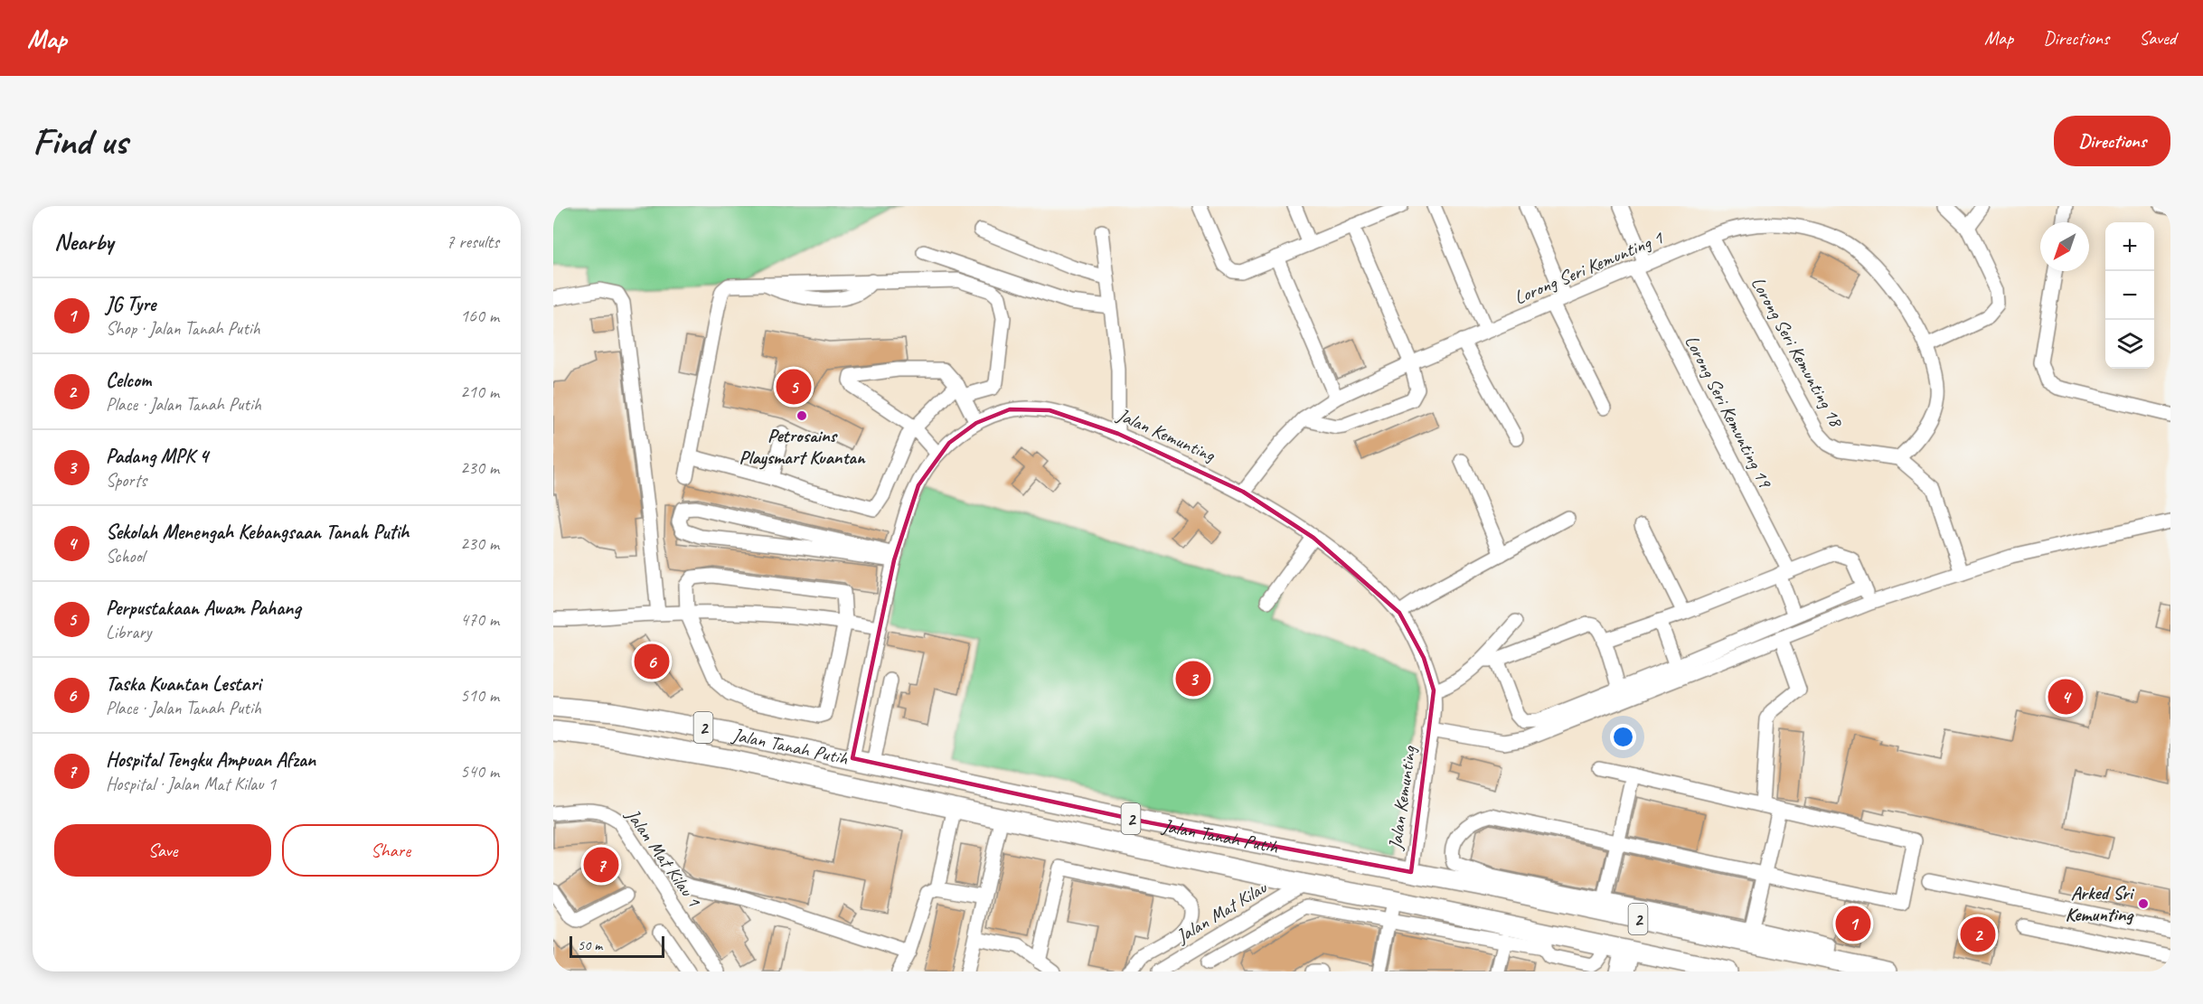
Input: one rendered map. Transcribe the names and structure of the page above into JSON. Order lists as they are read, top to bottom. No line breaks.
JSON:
{"streets":{"highway":["2","Jalan Tanah Putih"],"street":["Lorong Seri Kemunting 1","Lorong Seri Kemunting 18","Lorong Seri Kemunting 19","Jalan Kemunting","Jalan Mat Kilau 1","Jalan Mat Kilau"]},"crossings":[["Lorong Seri Kemunting 1","Lorong Seri Kemunting 18"],["Lorong Seri Kemunting 1","Lorong Seri Kemunting 19"],["Lorong Seri Kemunting 1","Jalan Kemunting"],["Jalan Kemunting","Jalan Tanah Putih"],["Jalan Tanah Putih","Jalan Mat Kilau"]],"places":["Petrosains Playsmart Kuantan","Arked Sri Kemunting"],"scale_bar":"50 m","north":"bottom left","page":{"header":"Map","nav":["Map","Directions","Saved"],"buttons":["Directions",["Save","Share"]],"title":"Find us","heading":["Nearby","7 results"],"map_buttons":["+","−"],"list":[{"mark":"1","name":"JG Tyre","note":"Shop · Jalan Tanah Putih","value":"160 m"},{"mark":"2","name":"Celcom","note":"Place · Jalan Tanah Putih","value":"210 m"},{"mark":"3","name":"Padang MPK 4","note":"Sports","value":"230 m"},{"mark":"4","name":"Sekolah Menengah Kebangsaan Tanah Putih","note":"School","value":"230 m"},{"mark":"5","name":"Perpustakaan Awam Pahang","note":"Library","value":"470 m"},{"mark":"6","name":"Taska Kuantan Lestari","note":"Place · Jalan Tanah Putih","value":"510 m"},{"mark":"7","name":"Hospital Tengku Ampuan Afzan","note":"Hospital · Jalan Mat Kilau 1","value":"540 m"}],"pins":["5","6","3","4","7","1","2"],"scale":"50 m"}}
